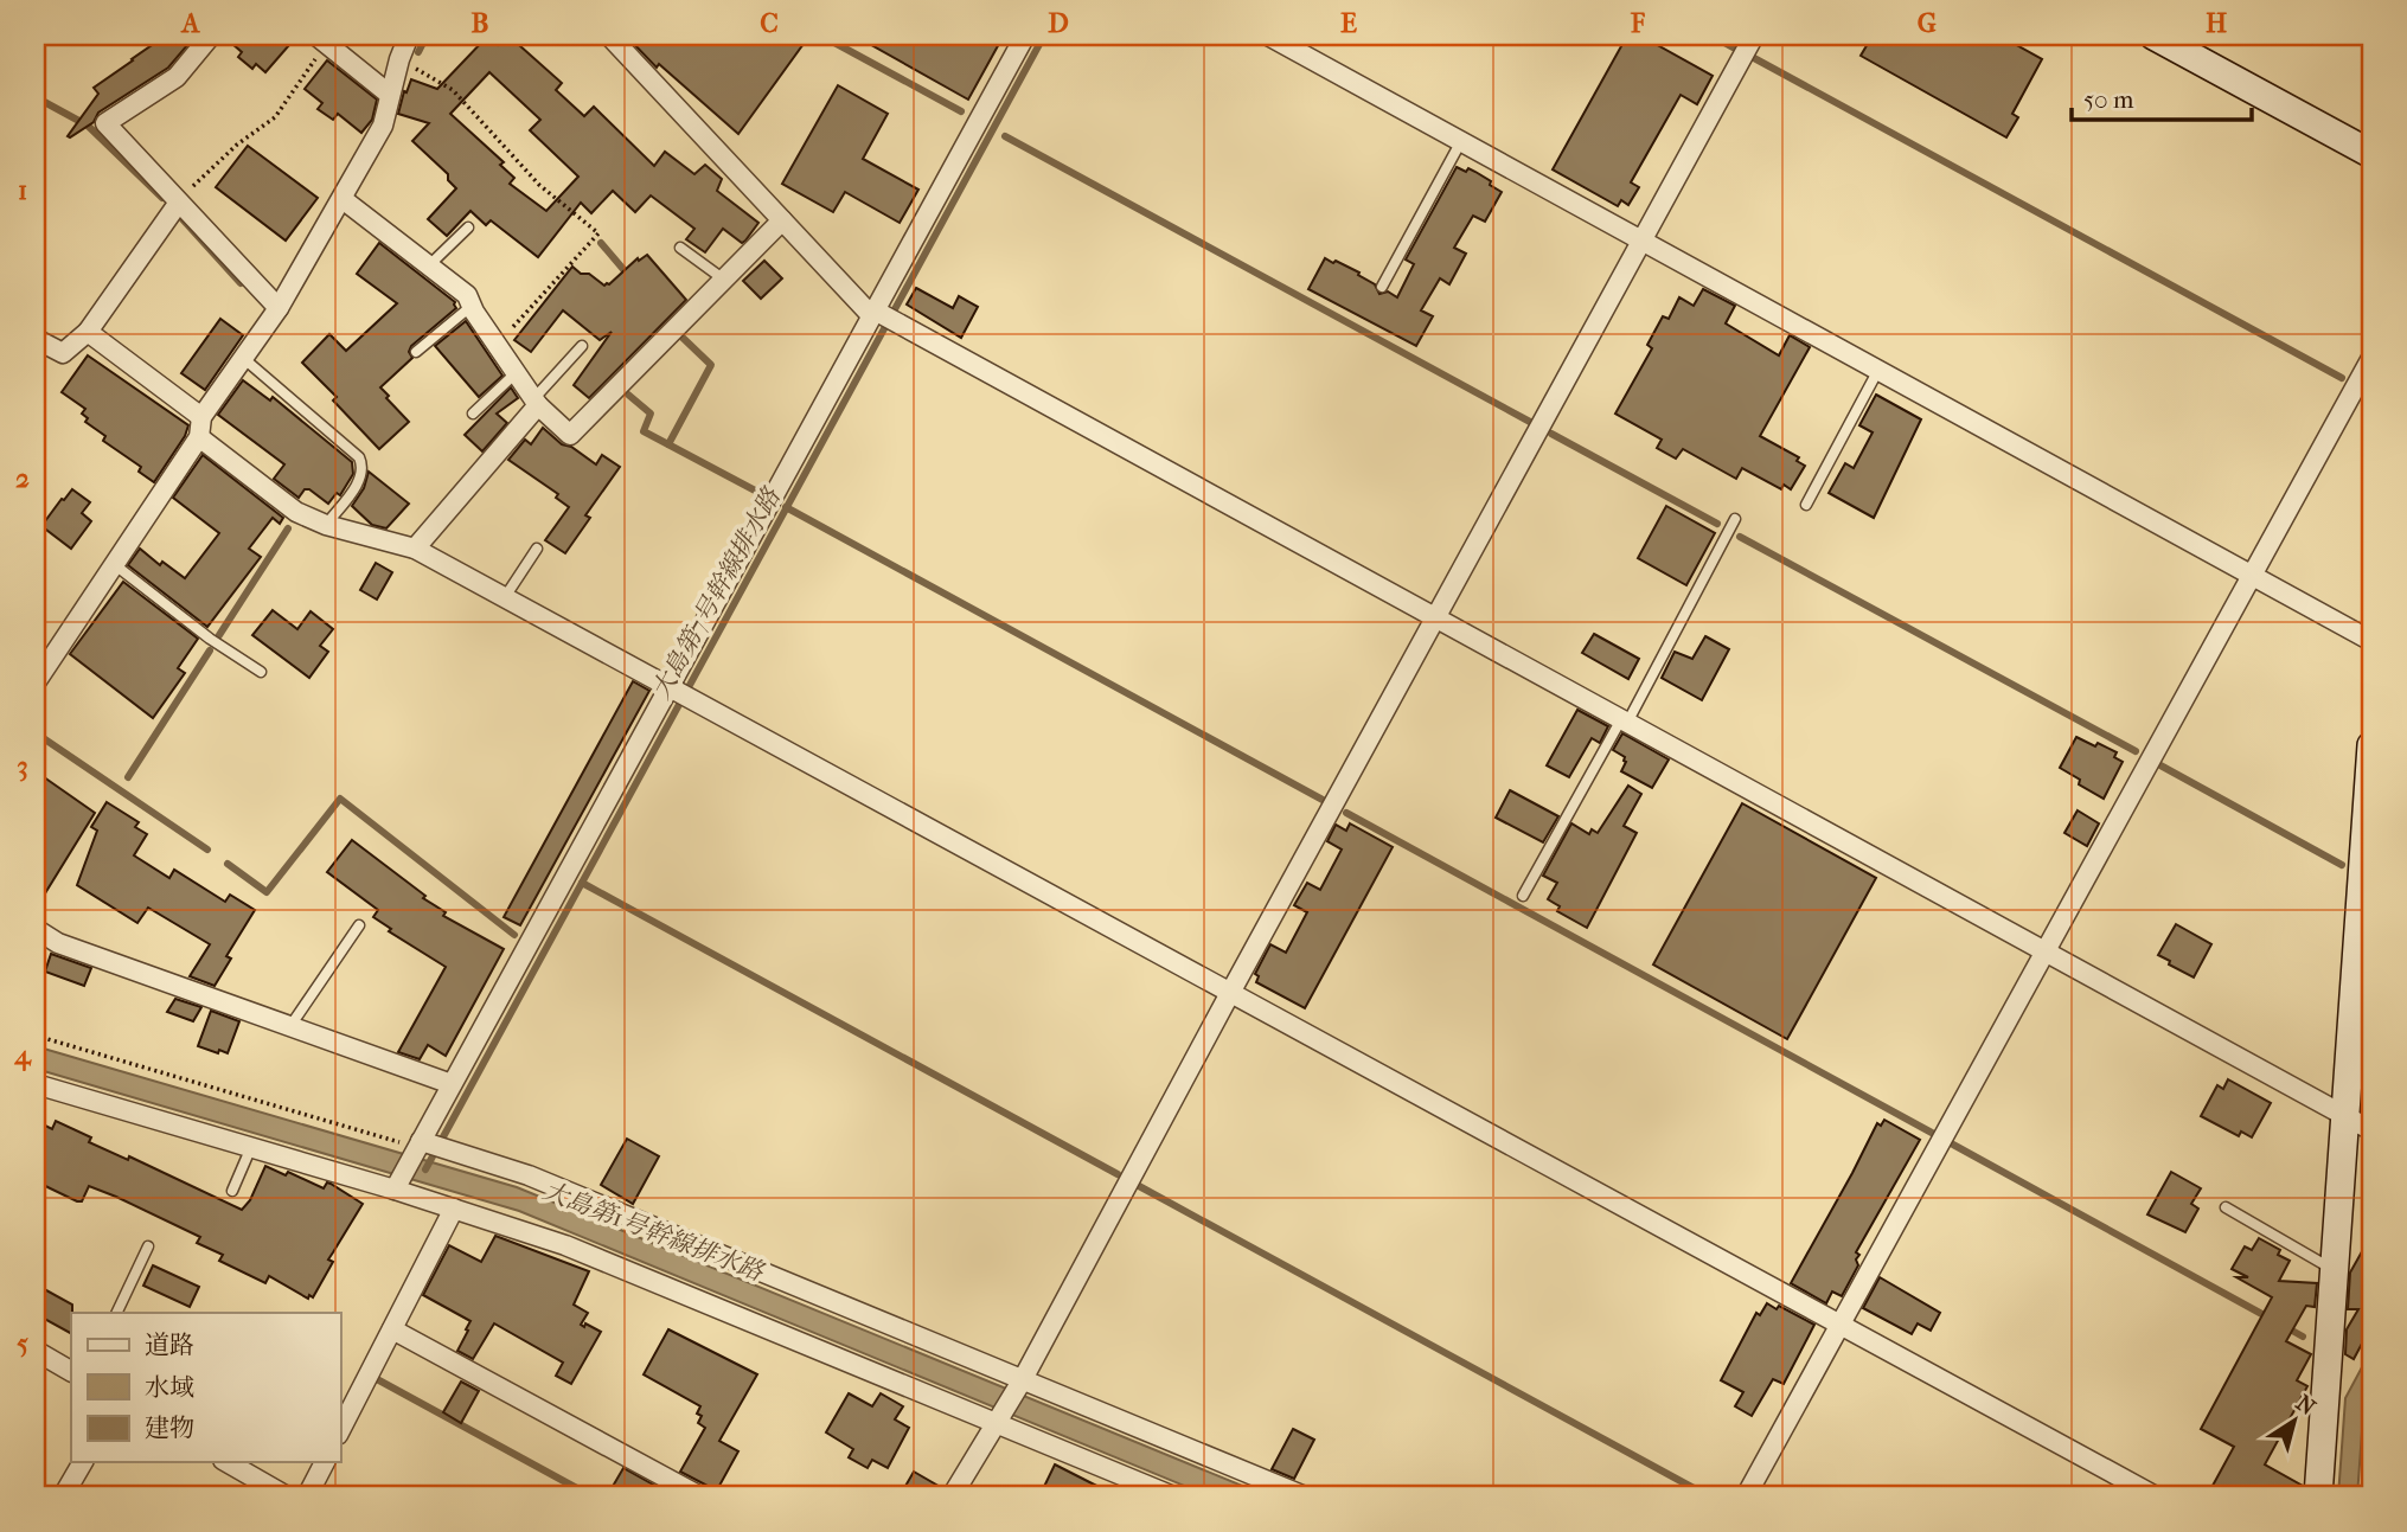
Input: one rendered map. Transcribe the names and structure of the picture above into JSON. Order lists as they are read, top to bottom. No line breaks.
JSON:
{"water":["大島第7号幹線排水路","大島第1号幹線排水路"],"legend":["道路","水域","建物"],"scale_bar":"50 m","north":"top right","grid":{"columns":["A","B","C","D","E","F","G","H"],"rows":["1","2","3","4","5"]}}
